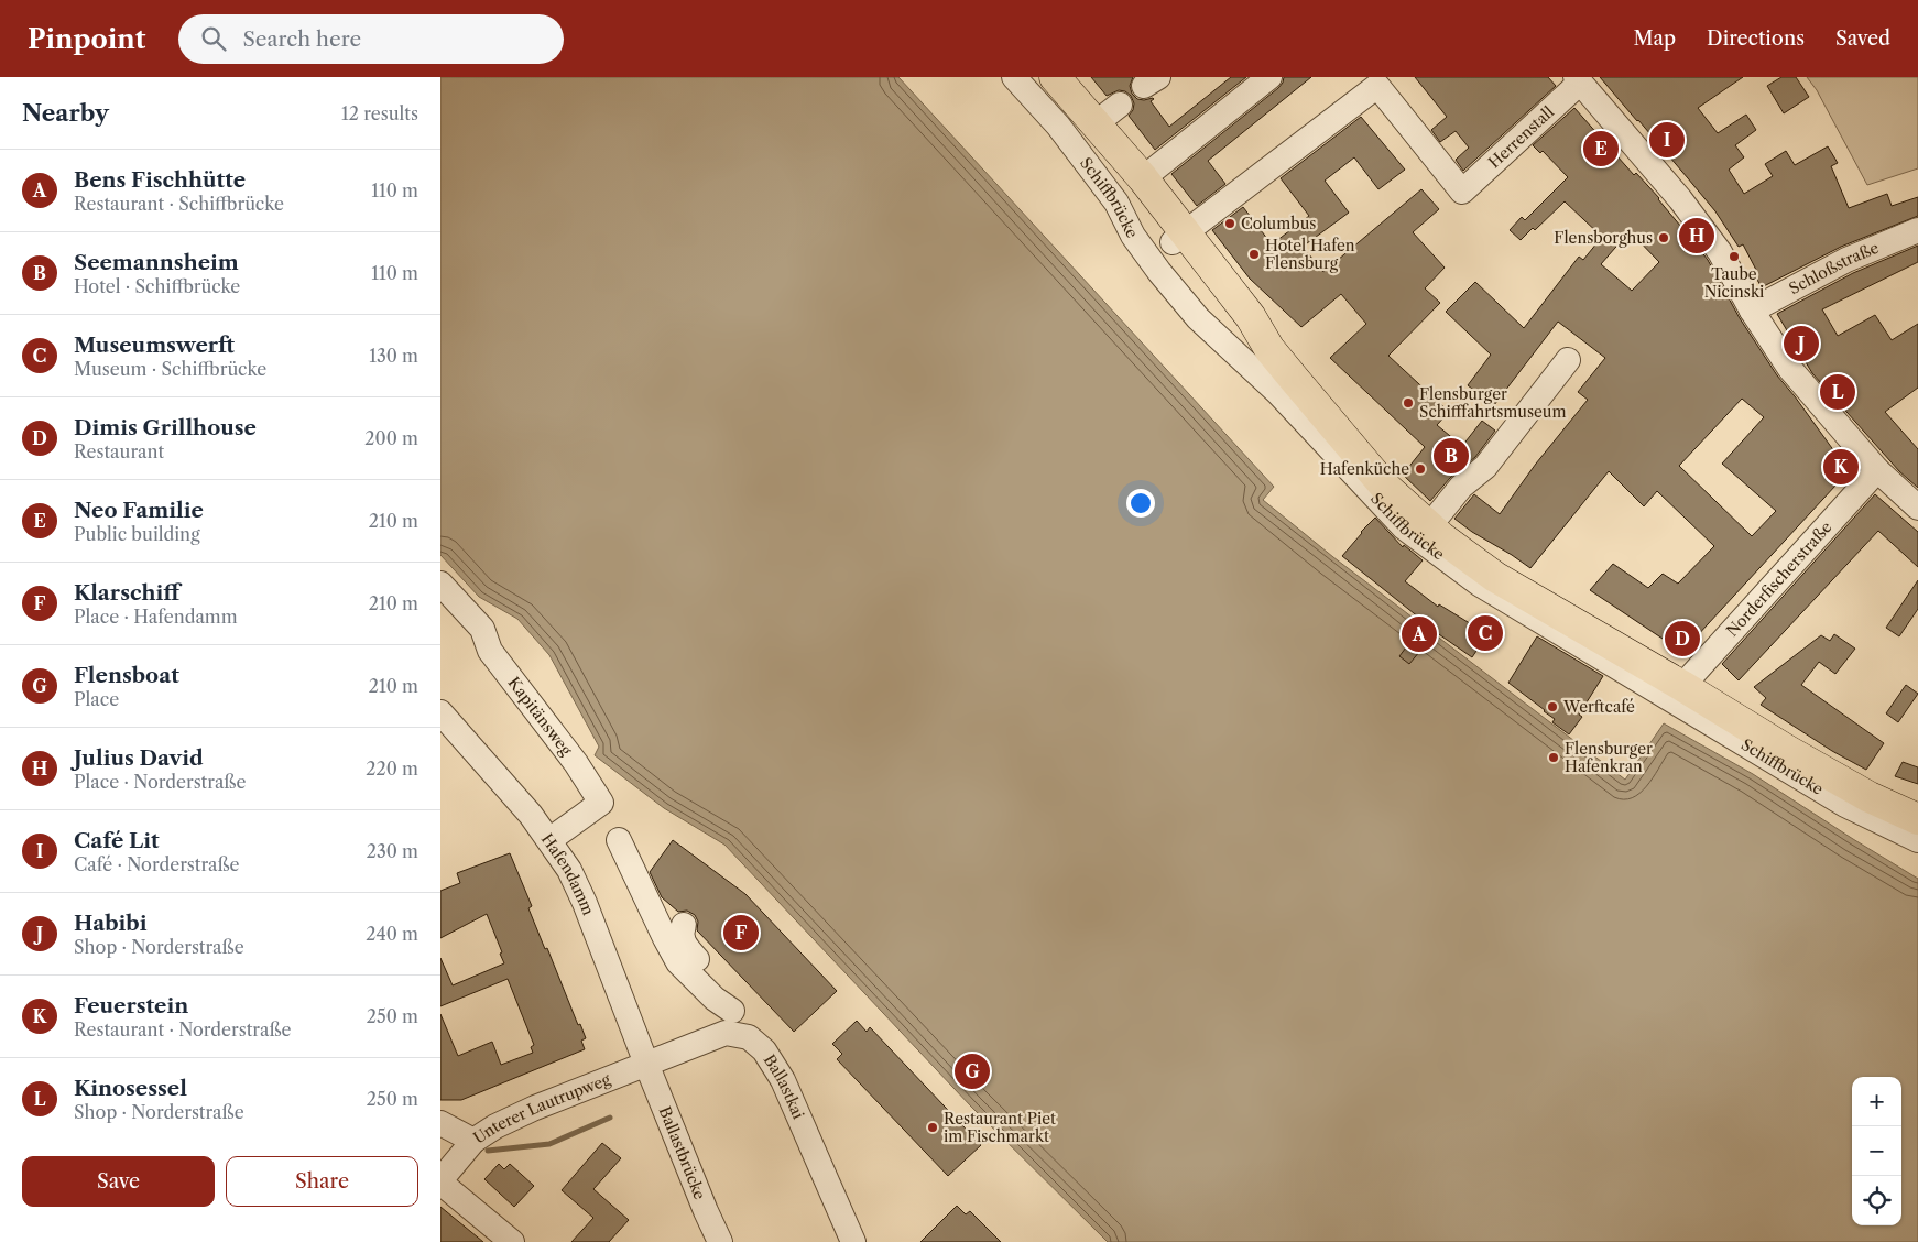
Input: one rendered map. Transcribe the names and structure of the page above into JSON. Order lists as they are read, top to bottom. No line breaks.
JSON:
{"streets":{"main road":["Schiffbrücke"],"street":["Herrenstall","Schloßstraße","Norderfischerstraße","Kapitänsweg","Hafendamm","Ballastkai","Unterer Lautrupweg","Ballastbrücke"]},"crossings":[["Herrenstall","Schiffbrücke"],["Schiffbrücke","Norderfischerstraße"],["Kapitänsweg","Hafendamm"],["Hafendamm","Unterer Lautrupweg"],["Hafendamm","Ballastbrücke"],["Unterer Lautrupweg","Ballastbrücke"]],"places":["Columbus","Flensborghus","Hotel Hafen Flensburg","Taube Nicinski","Flensburger Schifffahrtsmuseum","Hafenküche","Werftcafé","Flensburger Hafenkran","Restaurant Piet im Fischmarkt"],"page":{"header":"Pinpoint","search":"Search here","nav":["Map","Directions","Saved"],"heading":["Nearby","12 results"],"pins":["I","E","H","J","L","B","K","C","A","D","F","G"],"list":[{"mark":"A","name":"Bens Fischhütte","note":"Restaurant · Schiffbrücke","value":"110 m"},{"mark":"B","name":"Seemannsheim","note":"Hotel · Schiffbrücke","value":"110 m"},{"mark":"C","name":"Museumswerft","note":"Museum · Schiffbrücke","value":"130 m"},{"mark":"D","name":"Dimis Grillhouse","note":"Restaurant","value":"200 m"},{"mark":"E","name":"Neo Familie","note":"Public building","value":"210 m"},{"mark":"F","name":"Klarschiff","note":"Place · Hafendamm","value":"210 m"},{"mark":"G","name":"Flensboat","note":"Place","value":"210 m"},{"mark":"H","name":"Julius David","note":"Place · Norderstraße","value":"220 m"},{"mark":"I","name":"Café Lit","note":"Café · Norderstraße","value":"230 m"},{"mark":"J","name":"Habibi","note":"Shop · Norderstraße","value":"240 m"},{"mark":"K","name":"Feuerstein","note":"Restaurant · Norderstraße","value":"250 m"},{"mark":"L","name":"Kinosessel","note":"Shop · Norderstraße","value":"250 m"}],"map_buttons":["+","−"],"buttons":["Save","Share"]}}
